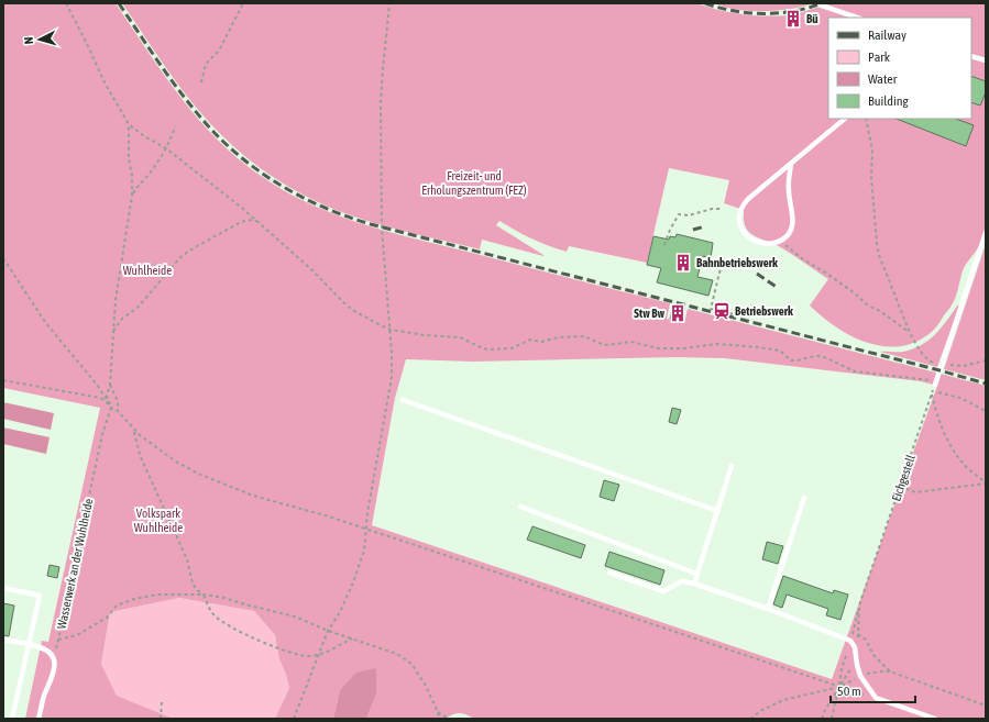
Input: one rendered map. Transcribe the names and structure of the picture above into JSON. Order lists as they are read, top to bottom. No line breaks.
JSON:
{"streets":{"path":["Eichgestell","Wasserwerk an der Wuhlheide"]},"parks":["Freizeit- und Erholungszentrum (FEZ)","Wuhlheide","Volkspark Wuhlheide"],"places":{"building":["Bü","Bahnbetriebswerk","Stw Bw"],"station":["Betriebswerk"]},"legend":["Railway","Park","Water","Building"],"scale_bar":"50 m","north":"left"}
